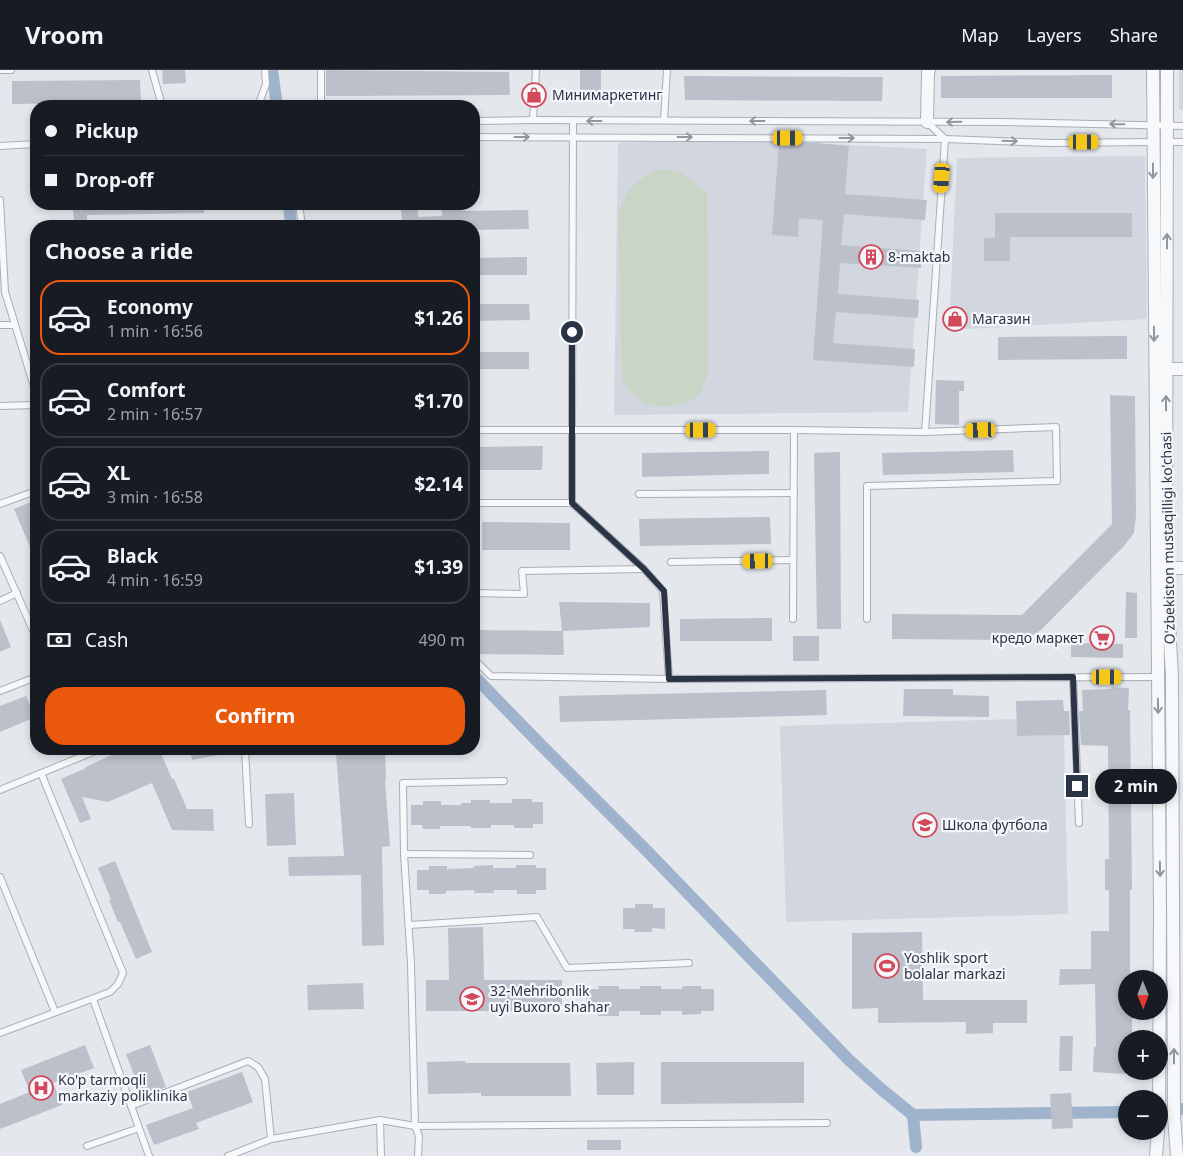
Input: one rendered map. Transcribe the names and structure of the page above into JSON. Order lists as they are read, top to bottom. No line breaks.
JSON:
{"streets":{"street":["O'zbekiston mustaqilligi ko'chasi"]},"places":{"shop":["Минимаркетинг","Магазин"],"building":["8-maktab"],"supermarket":["кредо маркет"],"school or university":["Школа футбола","32-Mehribonlik uyi Buxoro shahar"],"sports":["Yoshlik sport bolalar markazi"],"hospital":["Ko'p tarmoqli markaziy poliklinika"]},"north":"bottom","page":{"header":"Vroom","nav":["Map","Layers","Share"],"banner":["Pickup","Drop-off"],"heading":"Choose a ride","list":[{"name":"Economy","note":"1 min · 16:56","value":"$1.26"},{"name":"Comfort","note":"2 min · 16:57","value":"$1.70"},{"name":"XL","note":"3 min · 16:58","value":"$2.14"},{"name":"Black","note":"4 min · 16:59","value":"$1.39"}],"pay":["Cash","490 m"],"buttons":"Confirm","bubble":"2 min","map_buttons":["+","−"]}}
